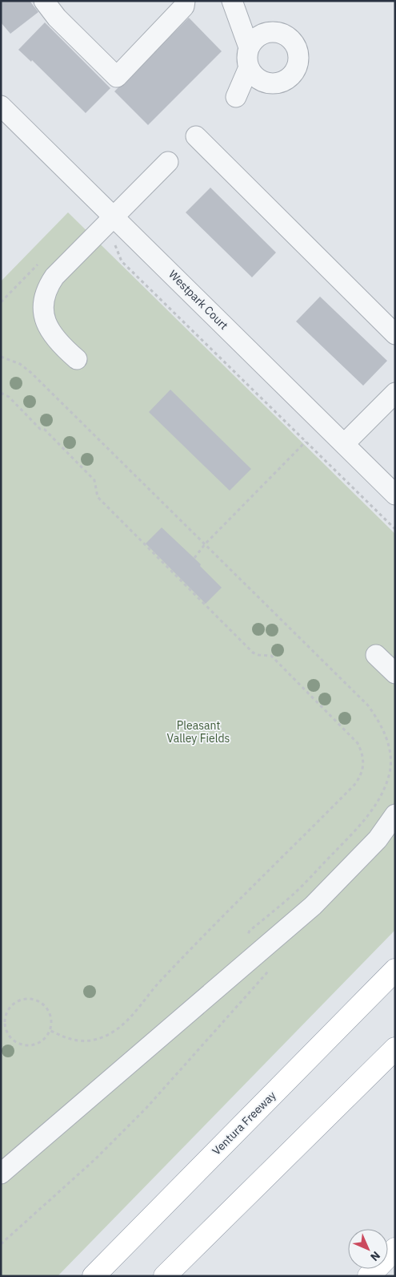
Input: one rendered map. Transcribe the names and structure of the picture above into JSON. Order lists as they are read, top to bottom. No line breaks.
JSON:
{"streets":{"main road":["Ventura Freeway"],"street":["Westpark Court"]},"parks":["Pleasant Valley Fields"],"north":"bottom right"}
